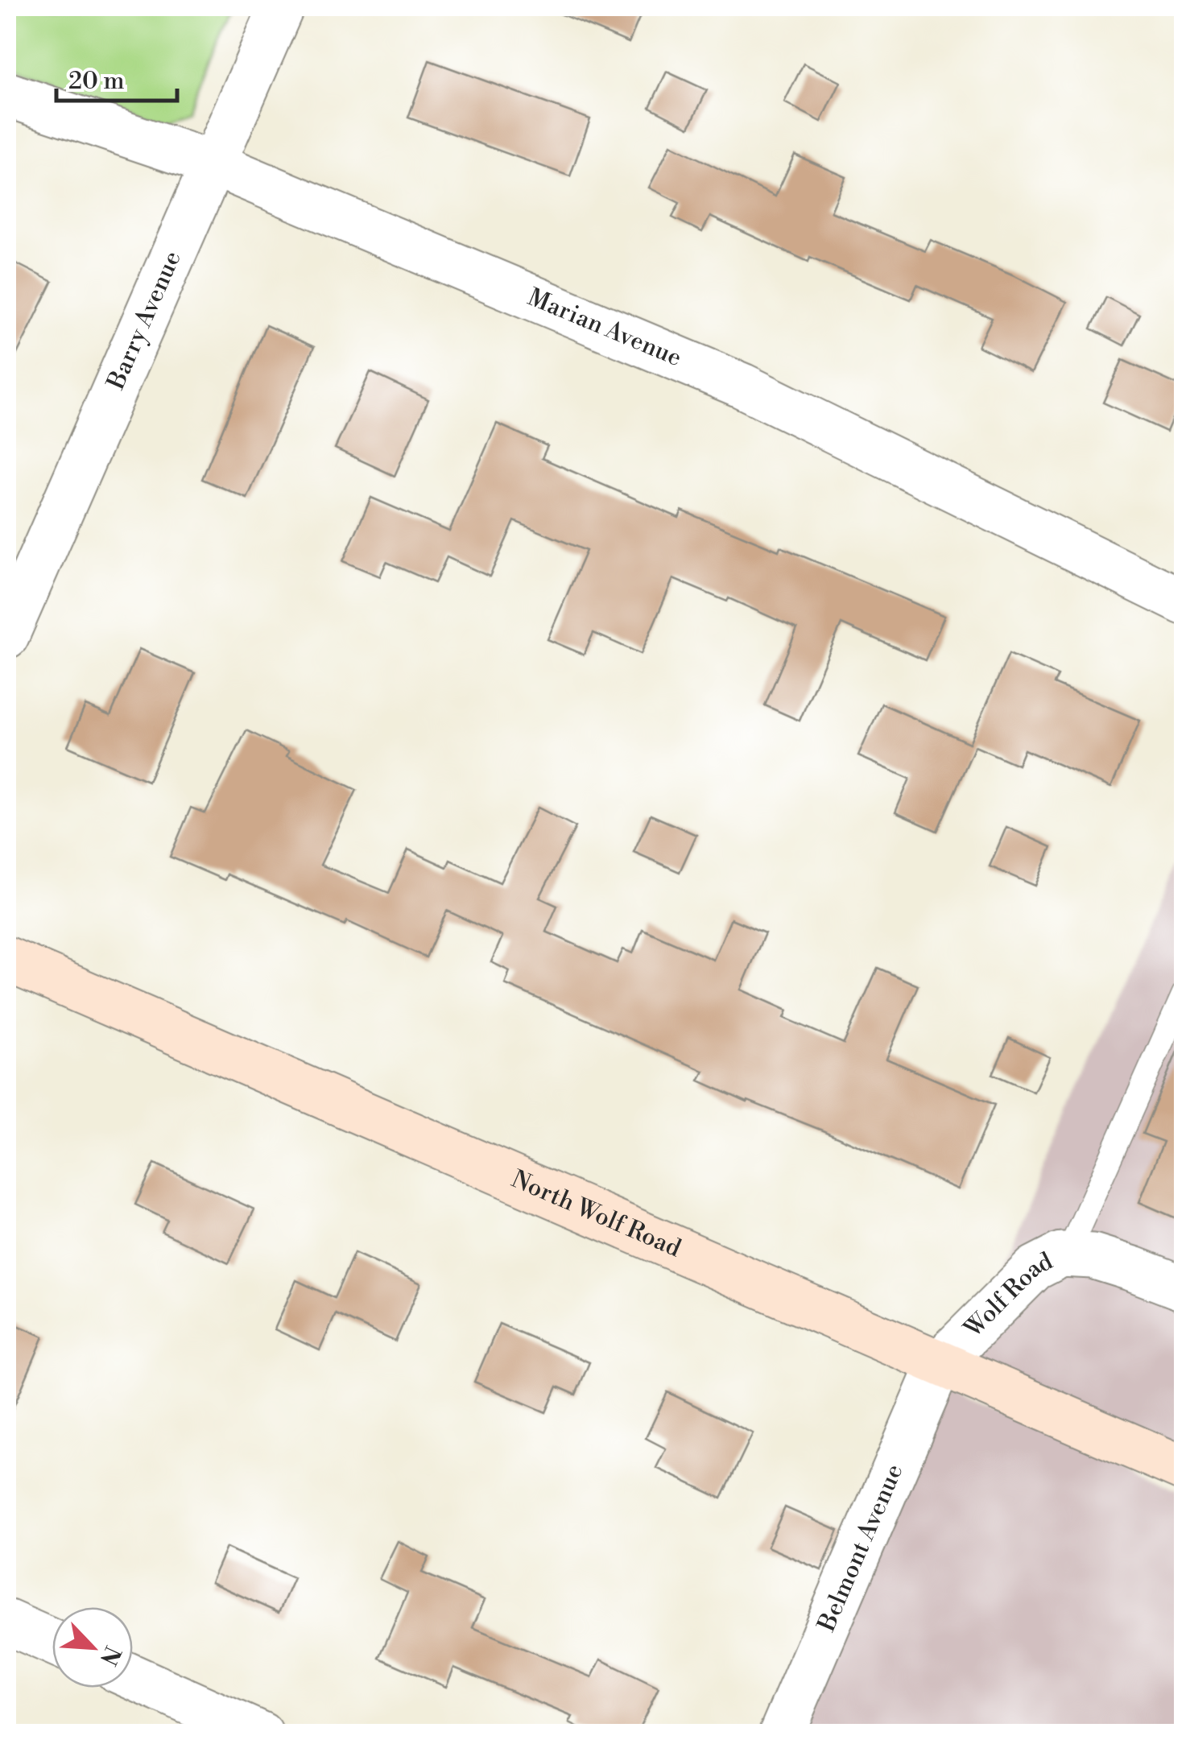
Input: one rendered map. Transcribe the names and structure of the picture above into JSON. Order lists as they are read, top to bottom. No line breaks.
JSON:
{"streets":{"main road":["North Wolf Road"],"street":["Barry Avenue","Marian Avenue","Wolf Road","Belmont Avenue"]},"crossings":[["Barry Avenue","Marian Avenue"],["North Wolf Road","Wolf Road"],["North Wolf Road","Belmont Avenue"],["Wolf Road","Belmont Avenue"]],"scale_bar":"20 m","north":"bottom right"}
